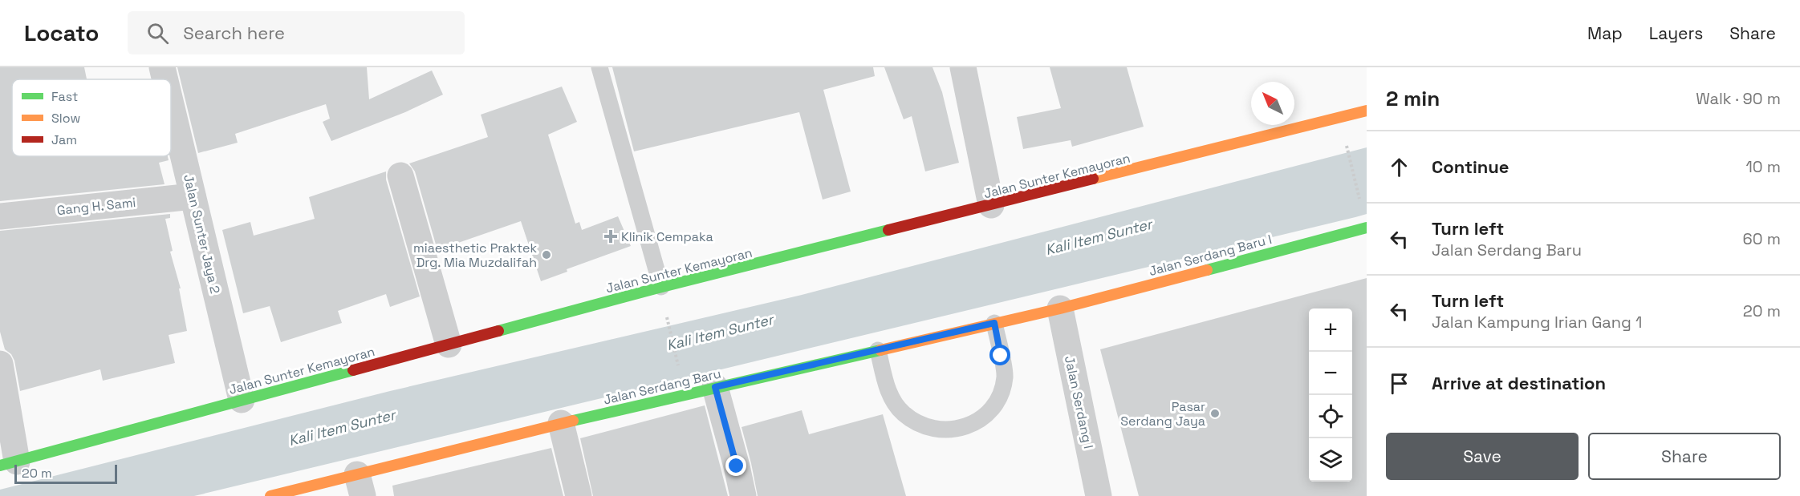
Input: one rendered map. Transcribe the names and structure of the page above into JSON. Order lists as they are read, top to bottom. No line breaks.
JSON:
{"streets":{"main road":["Jalan Sunter Kemayoran","Jalan Serdang Baru I","Jalan Serdang Baru"],"street":["Gang H. Sami","Jalan Sunter Jaya 2","Jalan Serdang I"]},"crossings":[["Jalan Sunter Kemayoran","Jalan Sunter Jaya 2"],["Gang H. Sami","Jalan Sunter Jaya 2"],["Jalan Serdang Baru I","Jalan Serdang Baru"],["Jalan Serdang Baru I","Jalan Serdang I"],["Jalan Serdang Baru","Jalan Serdang I"]],"water":["Kali Item Sunter"],"places":{"health":["Klinik Cempaka"],"other":["miaesthetic Praktek Drg. Mia Muzdalifah","Pasar Serdang Jaya"]},"legend":["Fast","Slow","Jam"],"scale_bar":"20 m","north":"top left","page":{"header":"Locato","search":"Search here","nav":["Map","Layers","Share"],"heading":["2 min","Walk · 90 m"],"list":[["Continue","10 m"],["Turn left","Jalan Serdang Baru","60 m"],["Turn left","Jalan Kampung Irian Gang 1","20 m"],"Arrive at destination"],"map_buttons":["+","−"],"buttons":["Save","Share"],"scale":"20 m"}}
